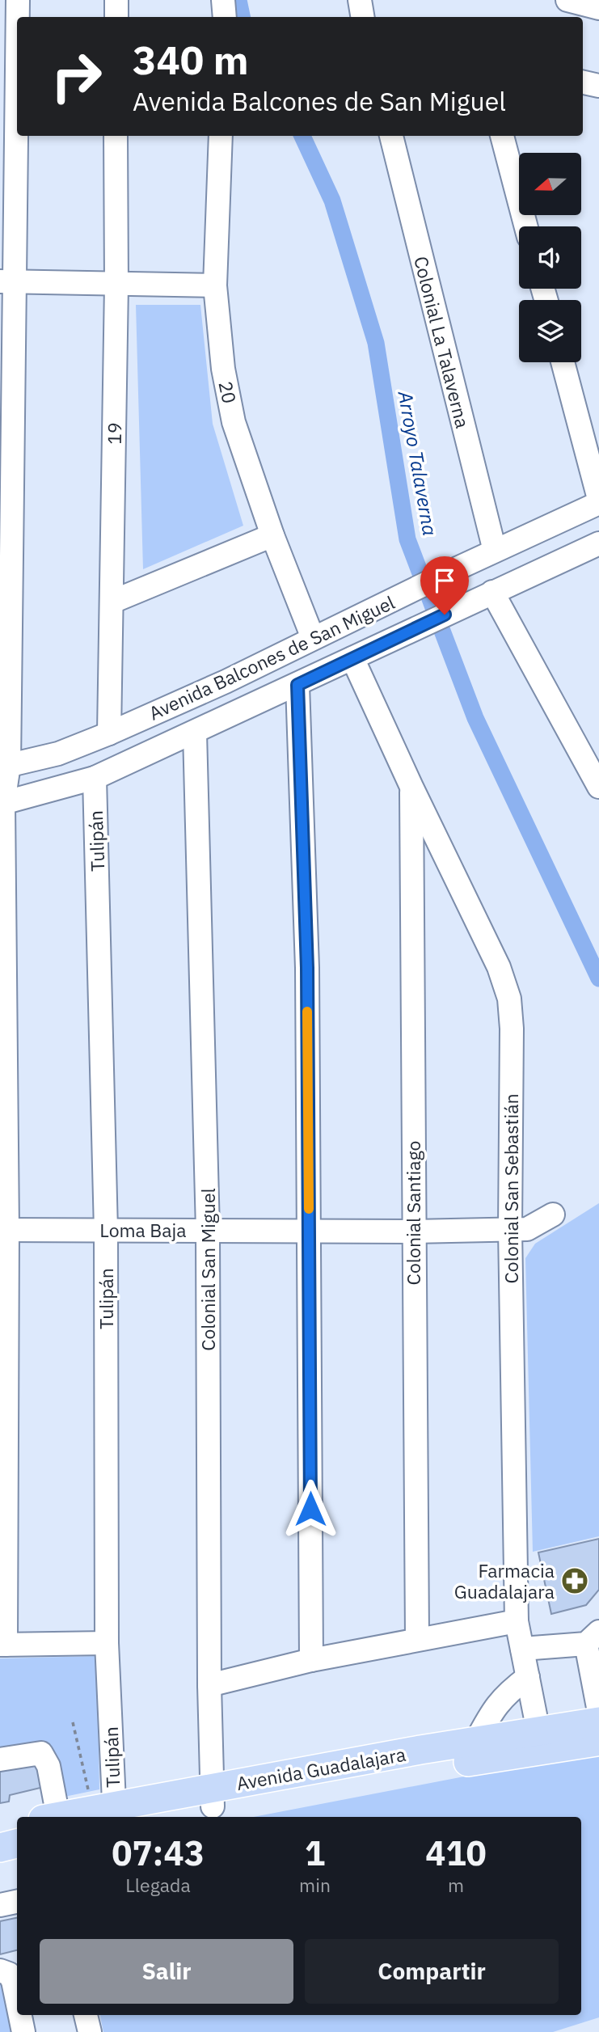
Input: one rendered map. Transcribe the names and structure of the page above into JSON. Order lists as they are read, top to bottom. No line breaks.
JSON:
{"streets":{"main road":["Avenida Guadalajara"],"street":["Colonial La Talaverna","20","19","Avenida Balcones de San Miguel","Tulipán","Colonial San Sebastián","Colonial Santiago","Loma Baja","Colonial San Miguel"]},"crossings":[["Colonial La Talaverna","Avenida Balcones de San Miguel"],["20","Avenida Balcones de San Miguel"],["19","Avenida Balcones de San Miguel"],["Avenida Balcones de San Miguel","Tulipán"],["Avenida Balcones de San Miguel","Colonial San Sebastián"],["Avenida Balcones de San Miguel","Colonial San Miguel"],["Tulipán","Loma Baja"],["Tulipán","Avenida Guadalajara"],["Colonial San Sebastián","Colonial Santiago"],["Colonial San Sebastián","Loma Baja"],["Colonial San Sebastián","Avenida Guadalajara"],["Colonial Santiago","Loma Baja"],["Loma Baja","Colonial San Miguel"],["Colonial San Miguel","Avenida Guadalajara"]],"water":["Arroyo Talaverna"],"places":{"pharmacy":["Farmacia Guadalajara"]},"north":"left","page":{"turn":["340 m","Avenida Balcones de San Miguel"],"eta":["07:43","Llegada","1","min","410","m"],"buttons":["Salir","Compartir"]}}
